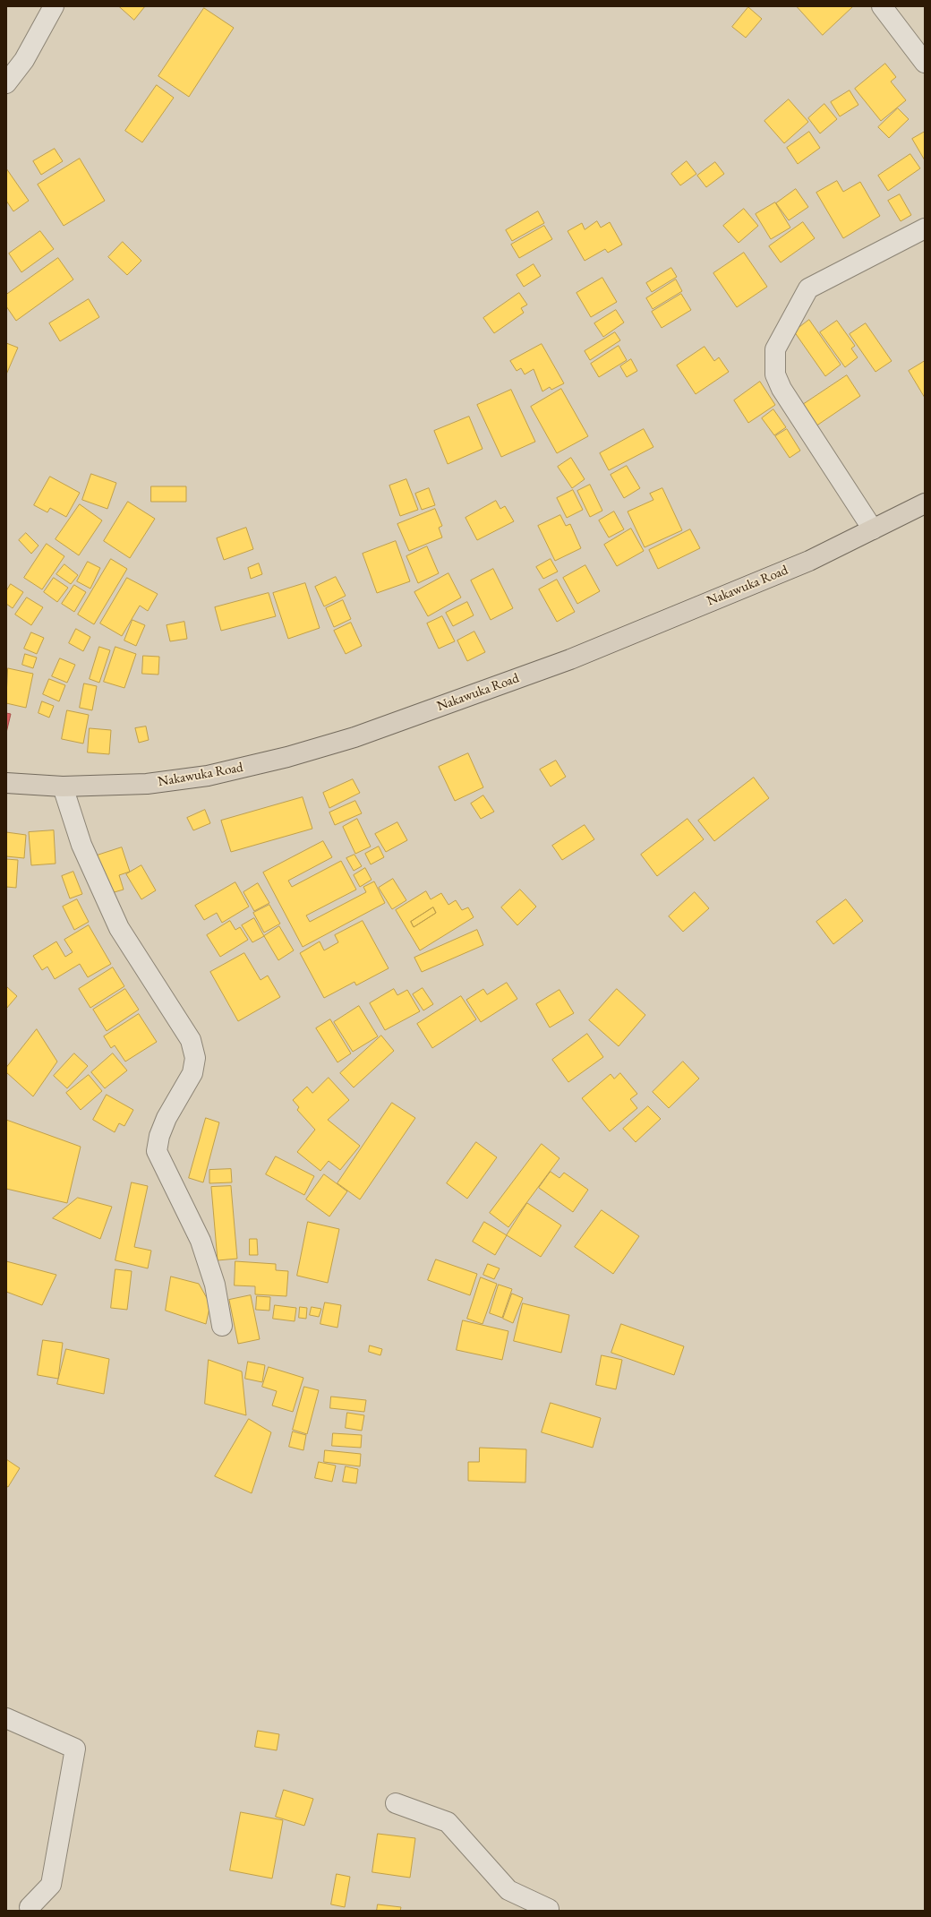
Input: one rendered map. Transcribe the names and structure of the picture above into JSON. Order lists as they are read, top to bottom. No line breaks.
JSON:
{"streets":{"main road":["Nakawuka Road"]}}
